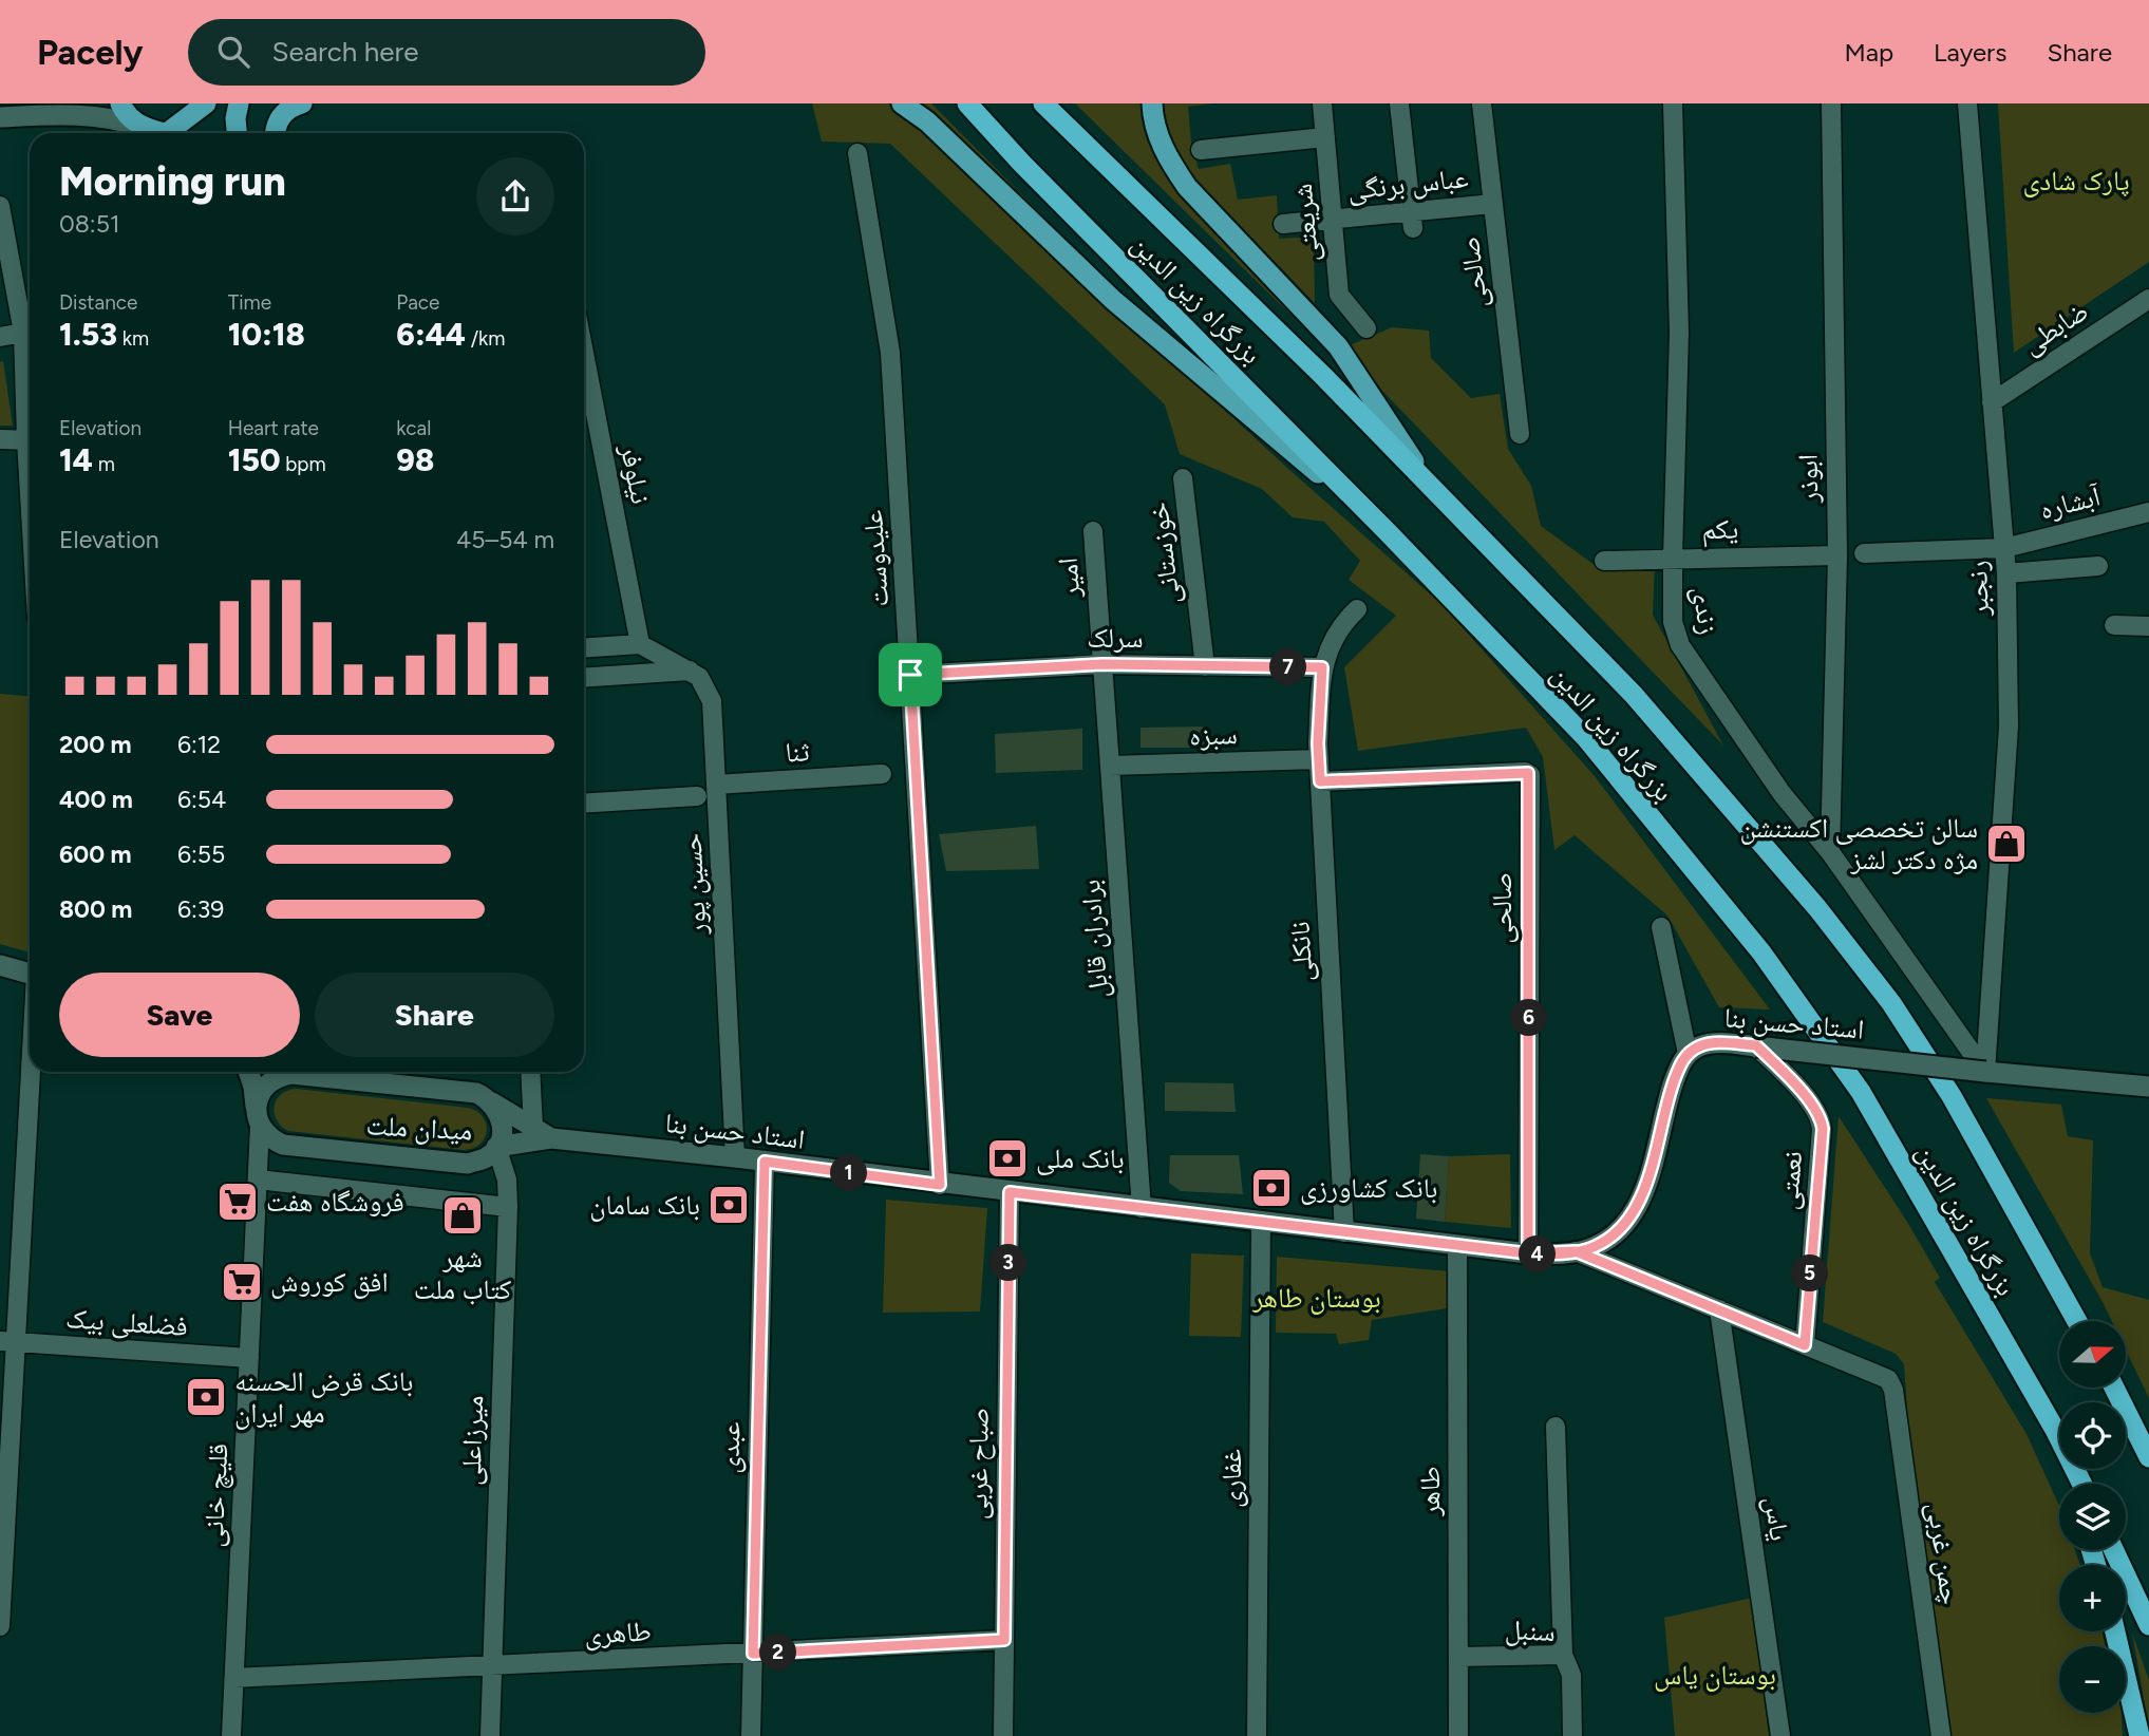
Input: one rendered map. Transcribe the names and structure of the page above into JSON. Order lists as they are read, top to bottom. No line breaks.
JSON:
{"streets":{"highway":["بزرگراه زین الدین"],"main road":["استاد حسن بنا","میدان ملت"],"street":["عباس برنگی","شریعتی","صالحی","ضابطی","نیلوفر","ابوذر","آبشاره","یکم","خوزستانی","علیدوست","امیر","رنجبر","زندی","سرلک","سبزه","ثنا","حسین پور","برادران قابل","نانکلی","نعمتی","فضلعلی بیک","میرزاعلی","عبدی","صباح غربی","غفاری","طاهر","قلیچ خانی","یاس","چمن غربی","سنبل","طاهری"]},"crossings":[["عباس برنگی","شریعتی"],["عباس برنگی","صالحی"],["صالحی","نانکلی"],["صالحی","استاد حسن بنا"],["ضابطی","رنجبر"],["نیلوفر","حسین پور"],["ابوذر","یکم"],["ابوذر","زندی"],["آبشاره","رنجبر"],["یکم","زندی"],["خوزستانی","سرلک"],["علیدوست","سرلک"],["علیدوست","استاد حسن بنا"],["امیر","سرلک"],["امیر","برادران قابل"],["رنجبر","زندی"],["رنجبر","استاد حسن بنا"],["زندی","استاد حسن بنا"],["سرلک","برادران قابل"],["سرلک","نانکلی"],["سبزه","برادران قابل"],["سبزه","نانکلی"],["ثنا","حسین پور"],["حسین پور","استاد حسن بنا"],["برادران قابل","استاد حسن بنا"],["نانکلی","استاد حسن بنا"],["استاد حسن بنا","نعمتی"],["استاد حسن بنا","عبدی"],["استاد حسن بنا","صباح غربی"],["استاد حسن بنا","غفاری"],["استاد حسن بنا","طاهر"],["میدان ملت","میرزاعلی"],["میدان ملت","قلیچ خانی"],["نعمتی","چمن غربی"],["فضلعلی بیک","قلیچ خانی"],["میرزاعلی","طاهری"],["عبدی","طاهری"],["صباح غربی","طاهری"],["طاهر","سنبل"],["قلیچ خانی","طاهری"]],"parks":["پارک شادی","بوستان طاهر","بوستان یاس"],"places":{"shop":["سالن تخصصی اکستنشن مژه دکتر لشز","شهر کتاب ملت"],"bank":["بانک ملی","بانک کشاورزی","بانک سامان","بانک قرض الحسنه مهر ایران"],"supermarket":["فروشگاه هفت","افق کوروش"]},"north":"right","page":{"header":"Pacely","search":"Search here","nav":["Map","Layers","Share"],"heading":["Morning run","08:51"],"stats":[["Distance","1.53 km"],["Time","10:18"],["Pace","6:44 /km"],["Elevation","14 m"],["Heart rate","150 bpm"],["kcal","98"]],"chart":["Elevation","45–54 m"],"pins":["7","6","1","4","3","5","2"],"list":[{"name":"200 m","note":"6:12"},{"name":"400 m","note":"6:54"},{"name":"600 m","note":"6:55"},{"name":"800 m","note":"6:39"}],"buttons":["Save","Share"],"map_buttons":["+","−"]}}
